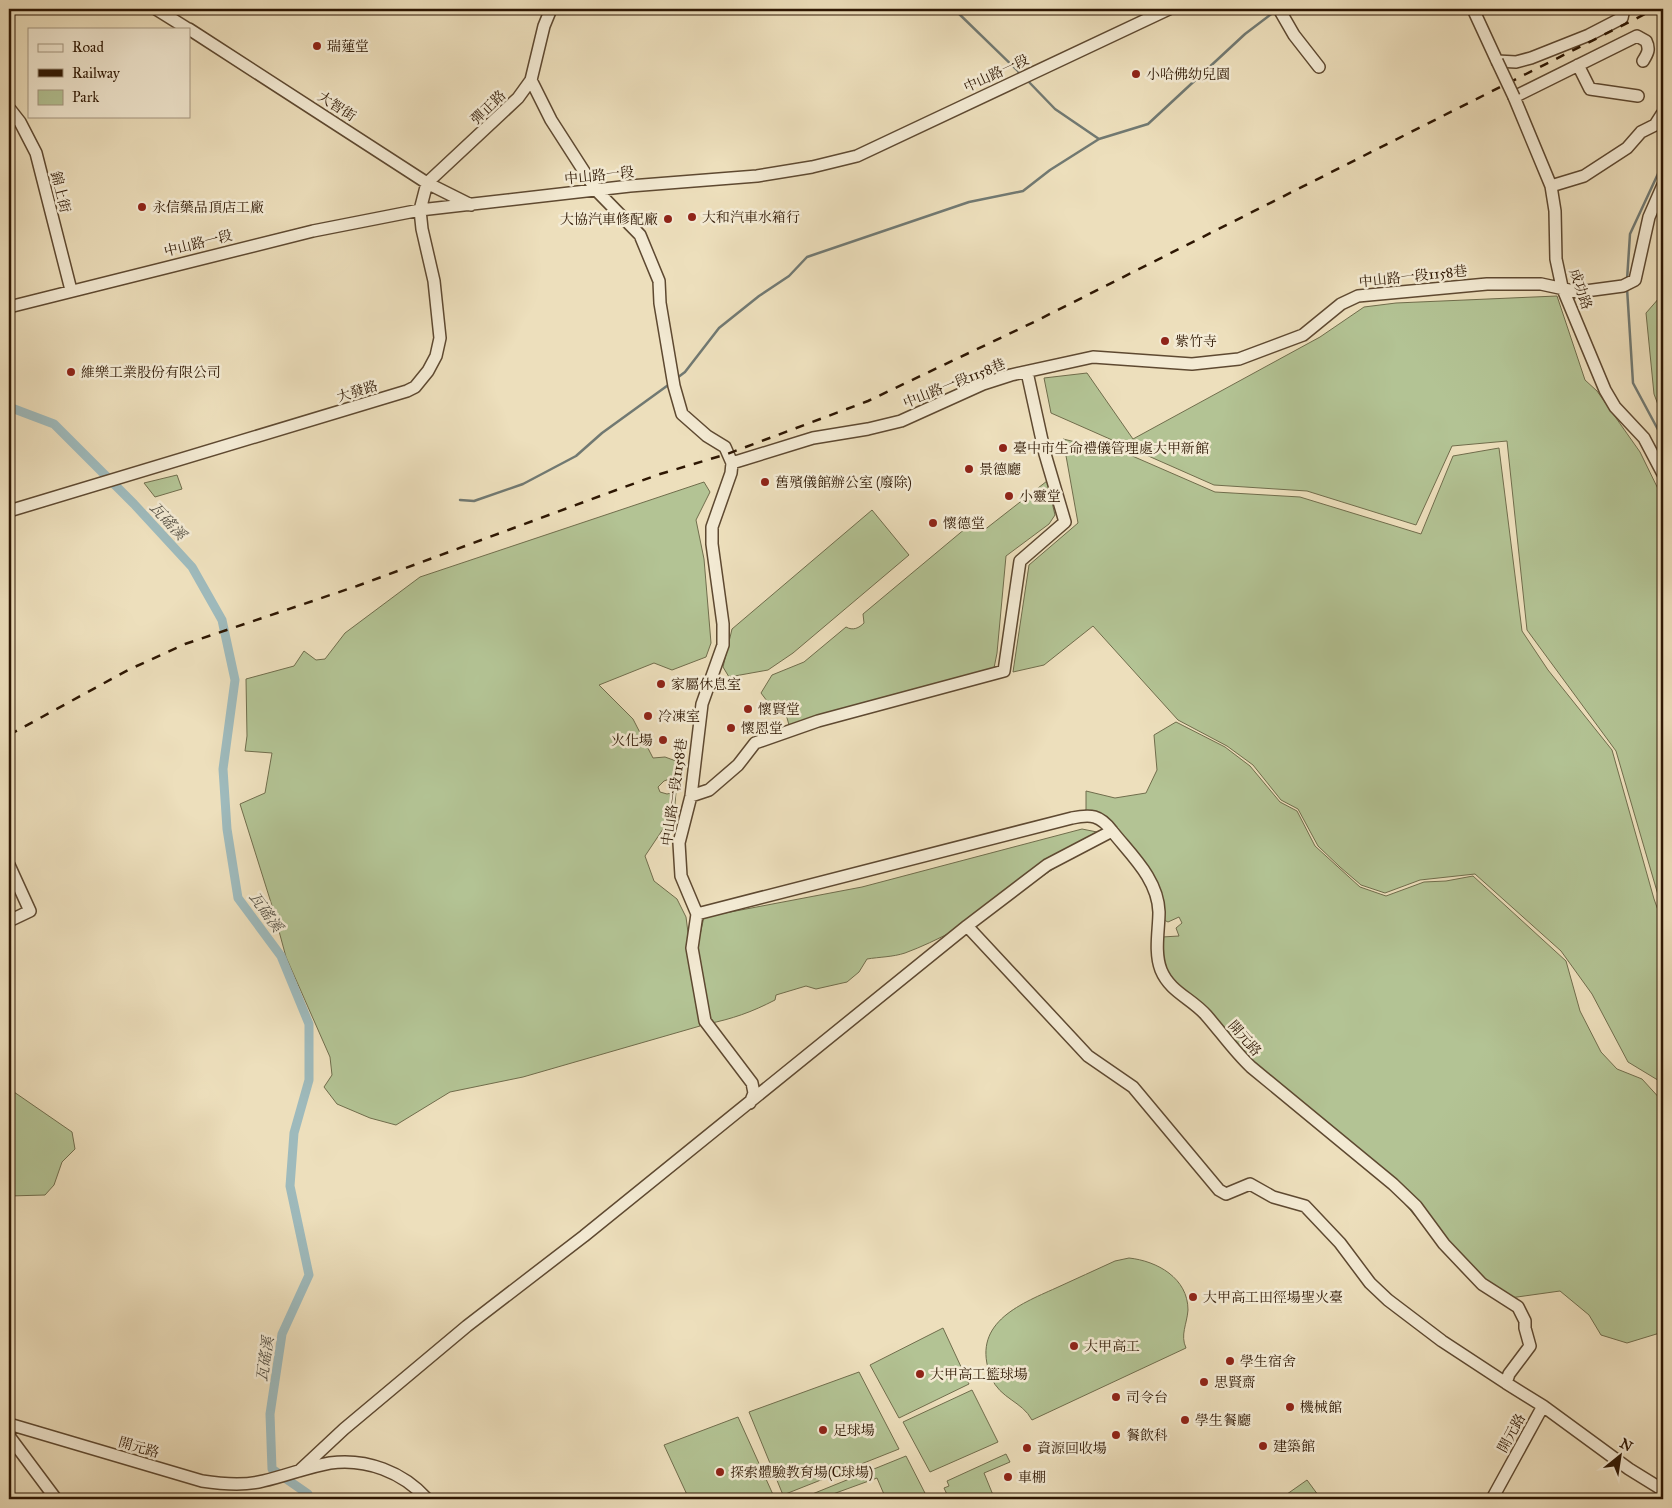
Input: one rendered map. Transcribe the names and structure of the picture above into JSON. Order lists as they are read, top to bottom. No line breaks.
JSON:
{"streets":{"street":["中山路一段","大智街","彈正路","錦上街","中山路一段1158巷","成功路","大發路","開元路"]},"crossings":[["中山路一段","大智街"],["中山路一段","錦上街"],["中山路一段","大發路"],["大智街","彈正路"],["中山路一段1158巷","成功路"]],"water":["瓦磘溪"],"places":["瑞蓮堂","小哈佛幼兒園","永信藥品頂店工廠","大和汽車水箱行","大協汽車修配廠","紫竹寺","維樂工業股份有限公司","臺中市生命禮儀管理處大甲新館","景德廳","舊殯儀館辦公室 (廢除)","小靈堂","懷德堂","家屬休息室","懷賢堂","冷凍室","懷恩堂","火化場","大甲高工田徑場聖火臺","大甲高工","學生宿舍","大甲高工籃球場","思賢齋","司令台","機械館","學生餐廳","足球場","餐飲科","建築館","資源回收場","探索體驗教育場(C球場)","車棚"],"legend":["Road","Railway","Park"],"north":"top right"}
